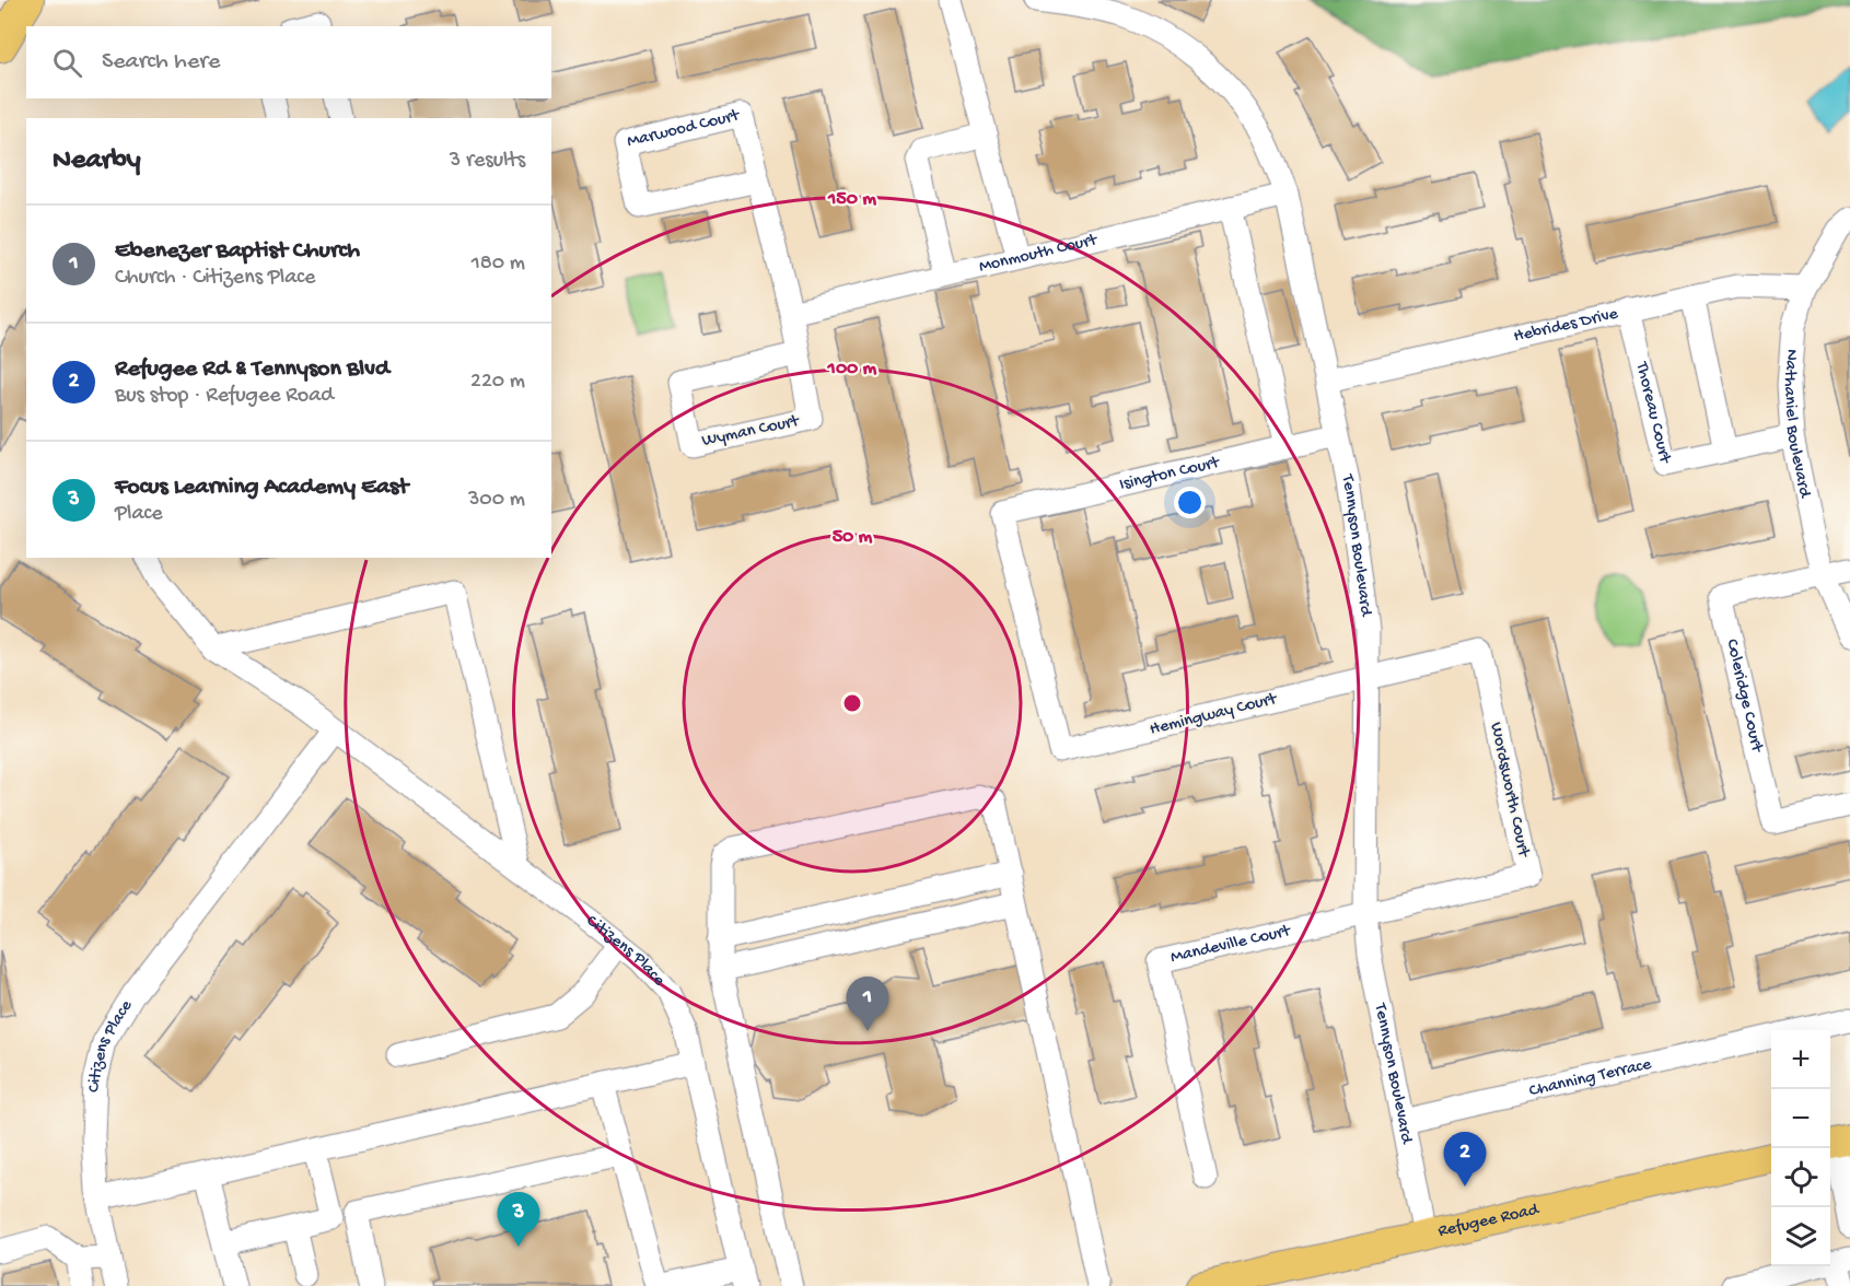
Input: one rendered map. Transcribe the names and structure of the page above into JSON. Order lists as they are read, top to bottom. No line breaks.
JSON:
{"streets":{"main road":["Refugee Road"],"street":["Marwood Court","Monmouth Court","Hebrides Drive","Thoreau Court","Nathaniel Boulevard","Wyman Court","Isington Court","Tennyson Boulevard","Coleridge Court","Hemingway Court","Wordsworth Court","Mandeville Court","Citizens Place","Channing Terrace"]},"crossings":[["Marwood Court","Monmouth Court"],["Marwood Court","Wyman Court"],["Monmouth Court","Wyman Court"],["Monmouth Court","Tennyson Boulevard"],["Hebrides Drive","Thoreau Court"],["Hebrides Drive","Nathaniel Boulevard"],["Hebrides Drive","Tennyson Boulevard"],["Thoreau Court","Nathaniel Boulevard"],["Nathaniel Boulevard","Coleridge Court"],["Isington Court","Tennyson Boulevard"],["Isington Court","Hemingway Court"],["Tennyson Boulevard","Hemingway Court"],["Tennyson Boulevard","Wordsworth Court"],["Tennyson Boulevard","Mandeville Court"],["Tennyson Boulevard","Channing Terrace"],["Tennyson Boulevard","Refugee Road"],["Hemingway Court","Wordsworth Court"],["Wordsworth Court","Mandeville Court"]],"page":{"search":"Search here","heading":["Nearby","3 results"],"list":[{"mark":"1","name":"Ebenezer Baptist Church","note":"Church · Citizens Place","value":"180 m"},{"mark":"2","name":"Refugee Rd & Tennyson Blvd","note":"Bus stop · Refugee Road","value":"220 m"},{"mark":"3","name":"Focus Learning Academy East","note":"Place","value":"300 m"}],"pins":["1","2","3"],"map_buttons":["+","−"]},"rings":["150 m","100 m","50 m"]}
